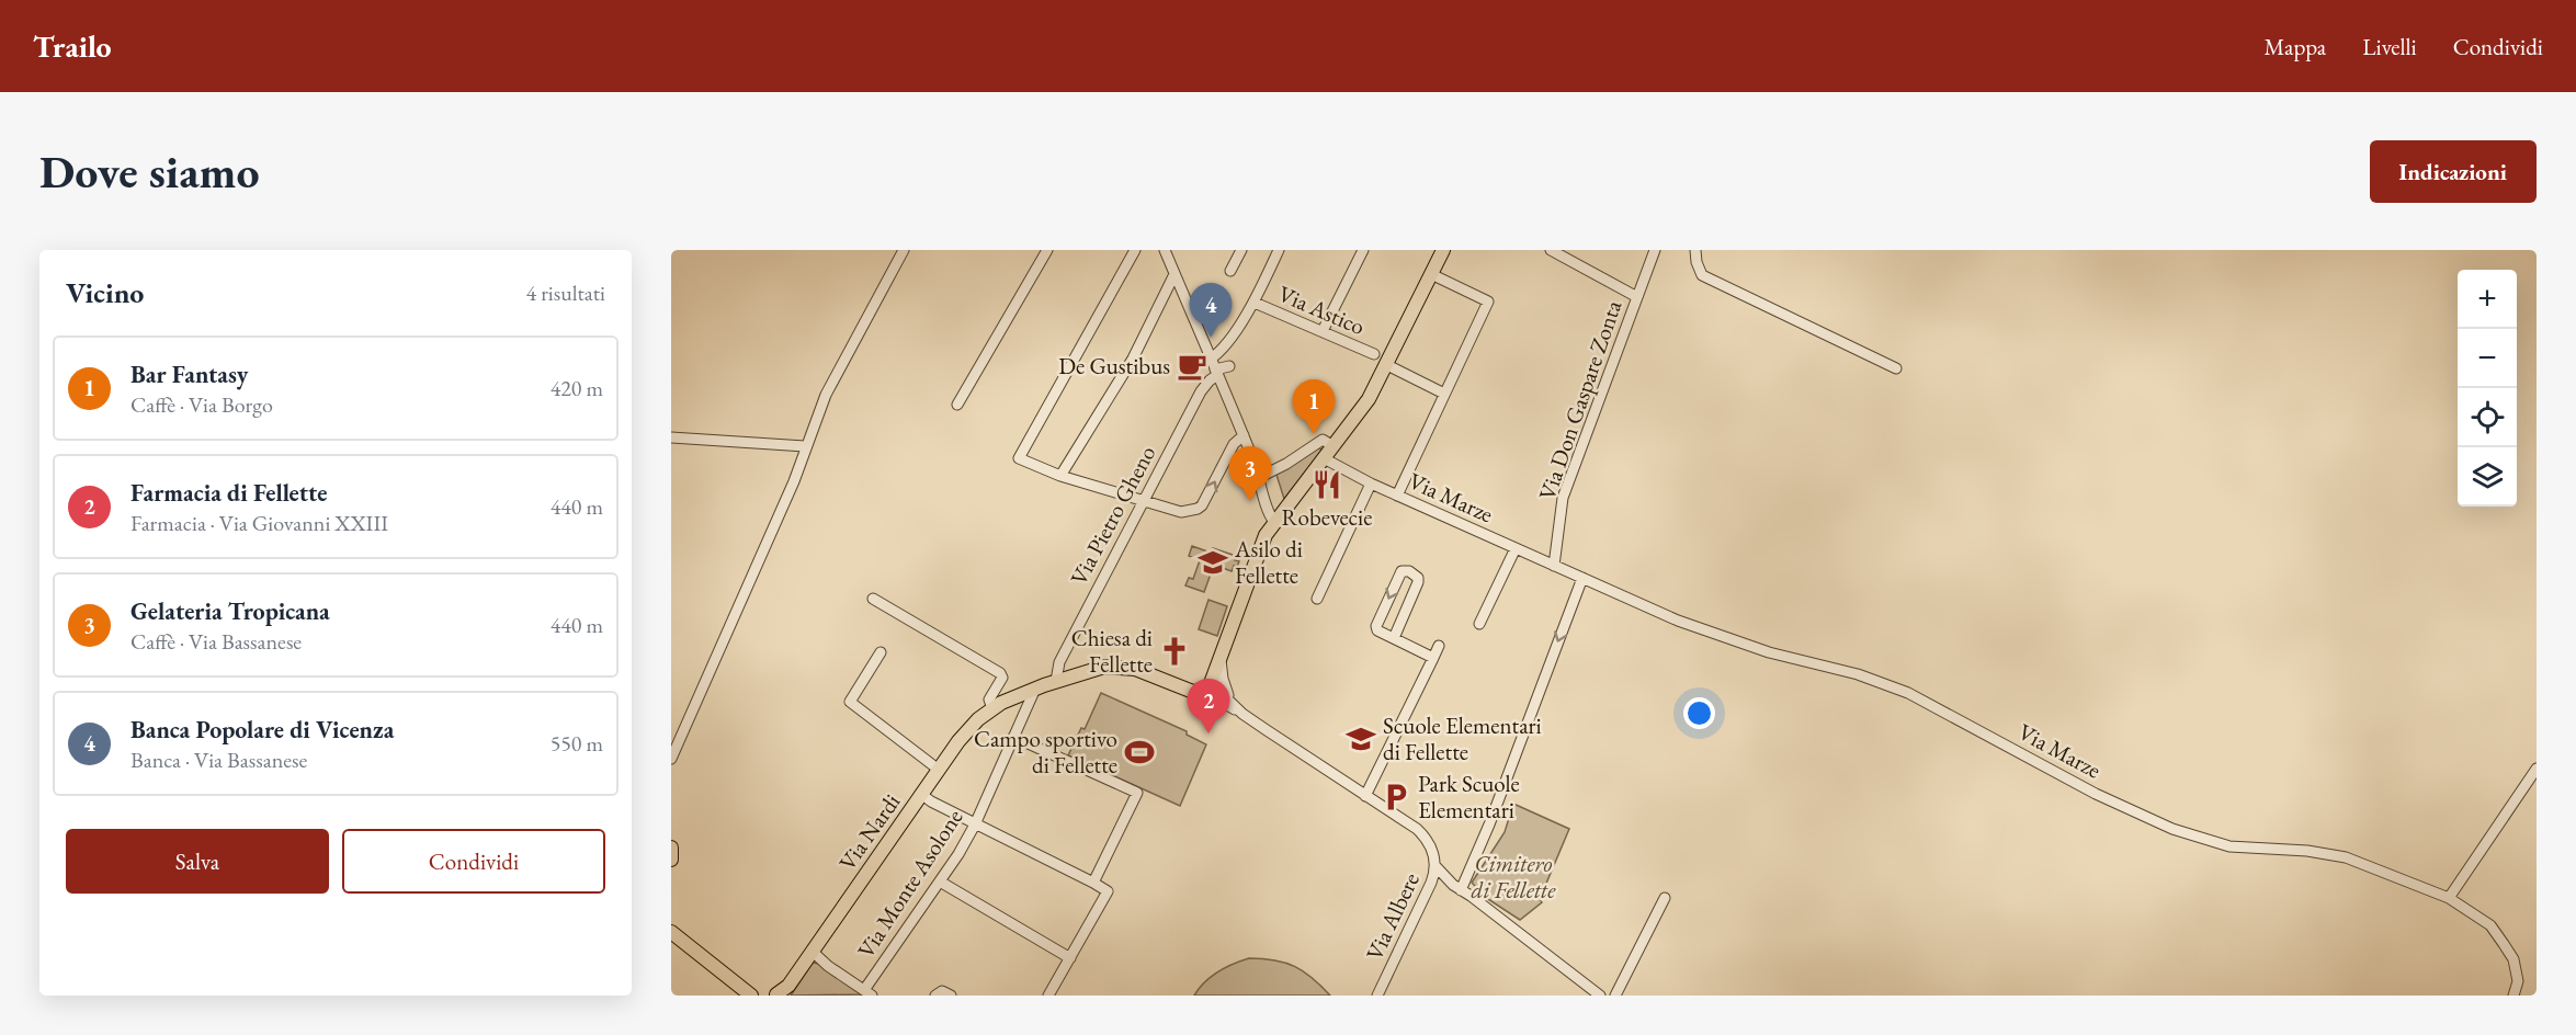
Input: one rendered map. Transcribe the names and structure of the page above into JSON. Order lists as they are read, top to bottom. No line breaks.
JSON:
{"streets":{"main road":["Via Nardi"],"street":["Via Astico","Via Don Gaspare Zonta","Via Marze","Via Pietro Gheno","Via Monte Asolone","Via Albere"]},"crossings":[["Via Don Gaspare Zonta","Via Marze"],["Via Pietro Gheno","Via Nardi"],["Via Nardi","Via Monte Asolone"]],"parks":["Cimitero di Fellette"],"places":{"cafe":["De Gustibus"],"restaurant":["Robevecie"],"school or university":["Asilo di Fellette","Scuole Elementari di Fellette"],"church":["Chiesa di Fellette"],"sports":["Campo sportivo di Fellette"],"parking":["Park Scuole Elementari"]},"page":{"header":"Trailo","nav":["Mappa","Livelli","Condividi"],"buttons":["Indicazioni",["Salva","Condividi"]],"title":"Dove siamo","heading":["Vicino","4 risultati"],"map_buttons":["+","−"],"pins":["4","1","3","2"],"list":[{"mark":"1","name":"Bar Fantasy","note":"Caffè · Via Borgo","value":"420 m"},{"mark":"2","name":"Farmacia di Fellette","note":"Farmacia · Via Giovanni XXIII","value":"440 m"},{"mark":"3","name":"Gelateria Tropicana","note":"Caffè · Via Bassanese","value":"440 m"},{"mark":"4","name":"Banca Popolare di Vicenza","note":"Banca · Via Bassanese","value":"550 m"}]}}
